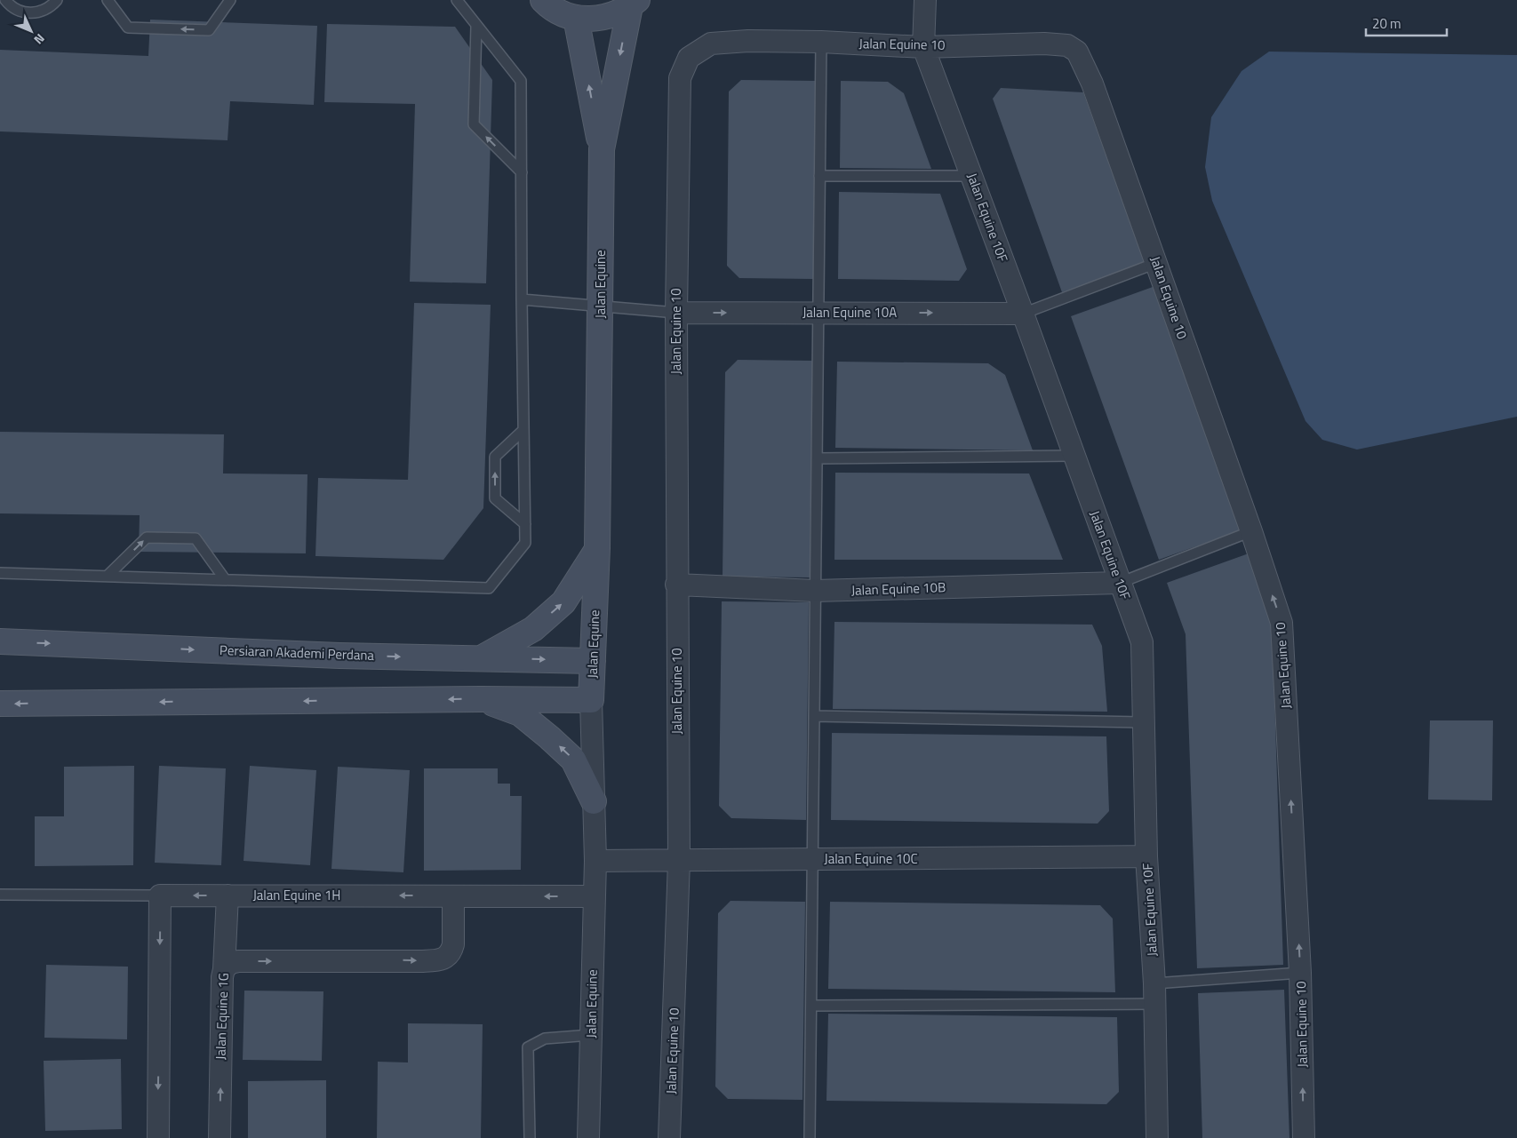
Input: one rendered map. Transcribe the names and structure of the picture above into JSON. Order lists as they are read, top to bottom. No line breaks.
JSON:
{"streets":{"street":["Jalan Equine 10","Jalan Equine 10F","Jalan Equine","Jalan Equine 10A","Jalan Equine 10B","Persiaran Akademi Perdana","Jalan Equine 10C","Jalan Equine 1H","Jalan Equine 1G"]},"crossings":[["Jalan Equine 10","Jalan Equine 10F"],["Jalan Equine 10","Jalan Equine 10A"],["Jalan Equine 10","Jalan Equine 10B"],["Jalan Equine 10","Jalan Equine 10C"],["Jalan Equine 10F","Jalan Equine 10A"],["Jalan Equine 10F","Jalan Equine 10B"],["Jalan Equine 10F","Jalan Equine 10C"],["Jalan Equine","Persiaran Akademi Perdana"],["Jalan Equine","Jalan Equine 10C"],["Jalan Equine","Jalan Equine 1H"],["Jalan Equine 1H","Jalan Equine 1G"]],"one_way":["Jalan Equine 10A","Jalan Equine 1H"],"scale_bar":"20 m","north":"bottom right"}
